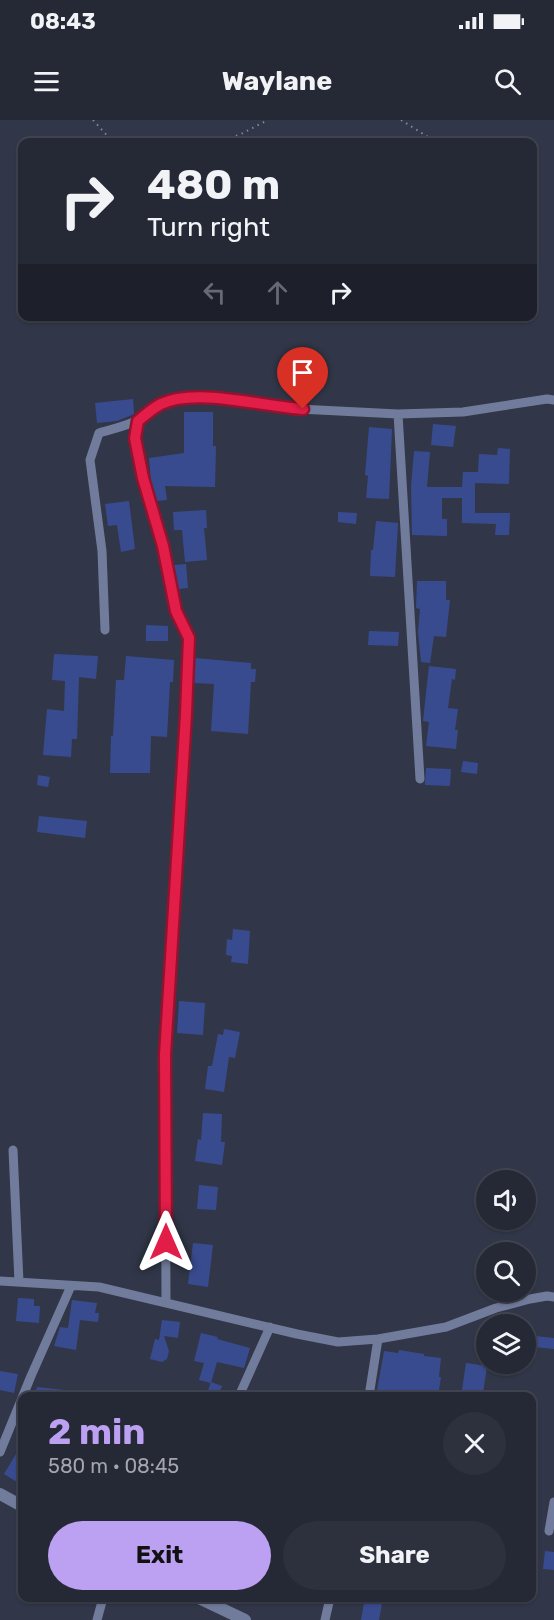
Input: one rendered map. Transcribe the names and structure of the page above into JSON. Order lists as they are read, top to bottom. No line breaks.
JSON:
{"page":{"status":"08:43","header":"Waylane","turn":["480 m","Turn right"],"heading":["2 min","580 m · 08:45"],"buttons":["Exit","Share"]}}
